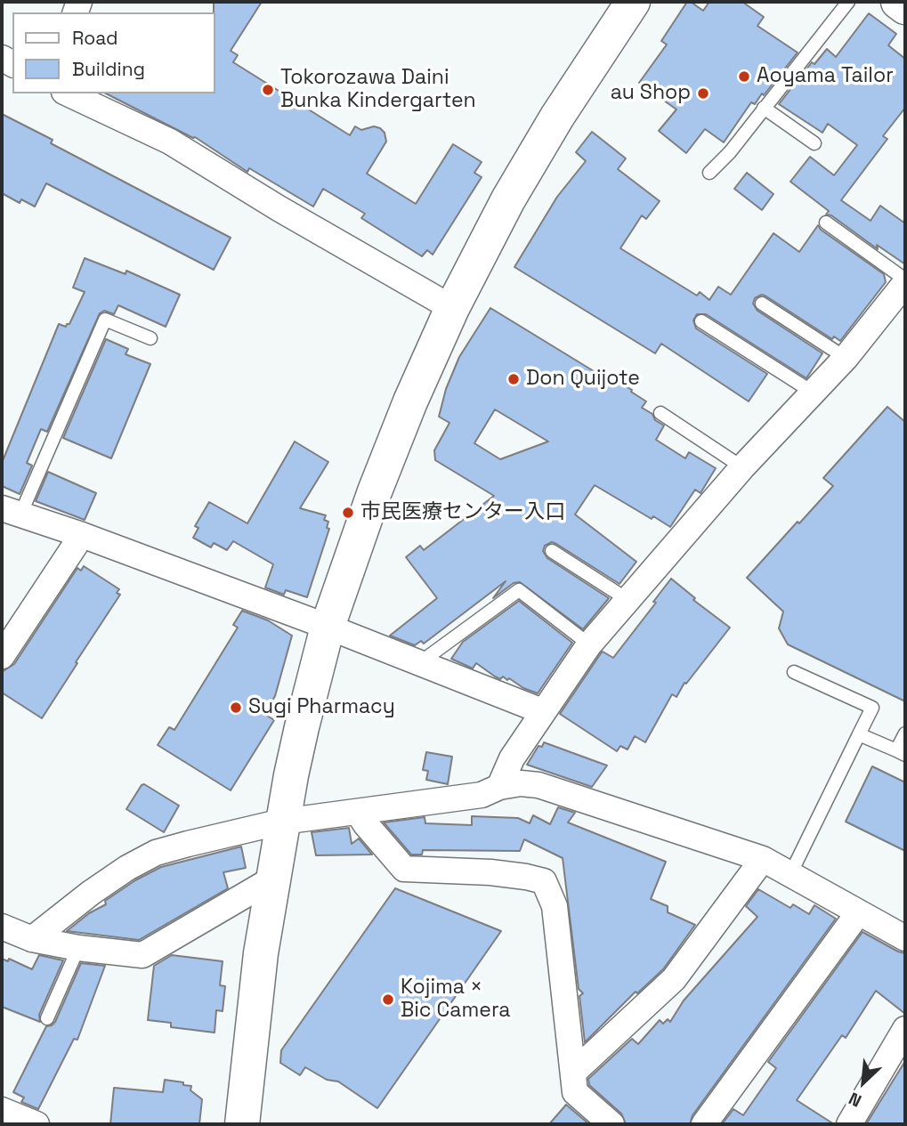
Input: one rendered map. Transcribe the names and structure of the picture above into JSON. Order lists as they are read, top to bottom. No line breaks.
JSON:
{"places":["Aoyama Tailor","Tokorozawa Daini Bunka Kindergarten","au Shop","Don Quijote","市民医療センター入口","Sugi Pharmacy","Kojima × Bic Camera"],"legend":["Road","Building"],"north":"bottom left"}
